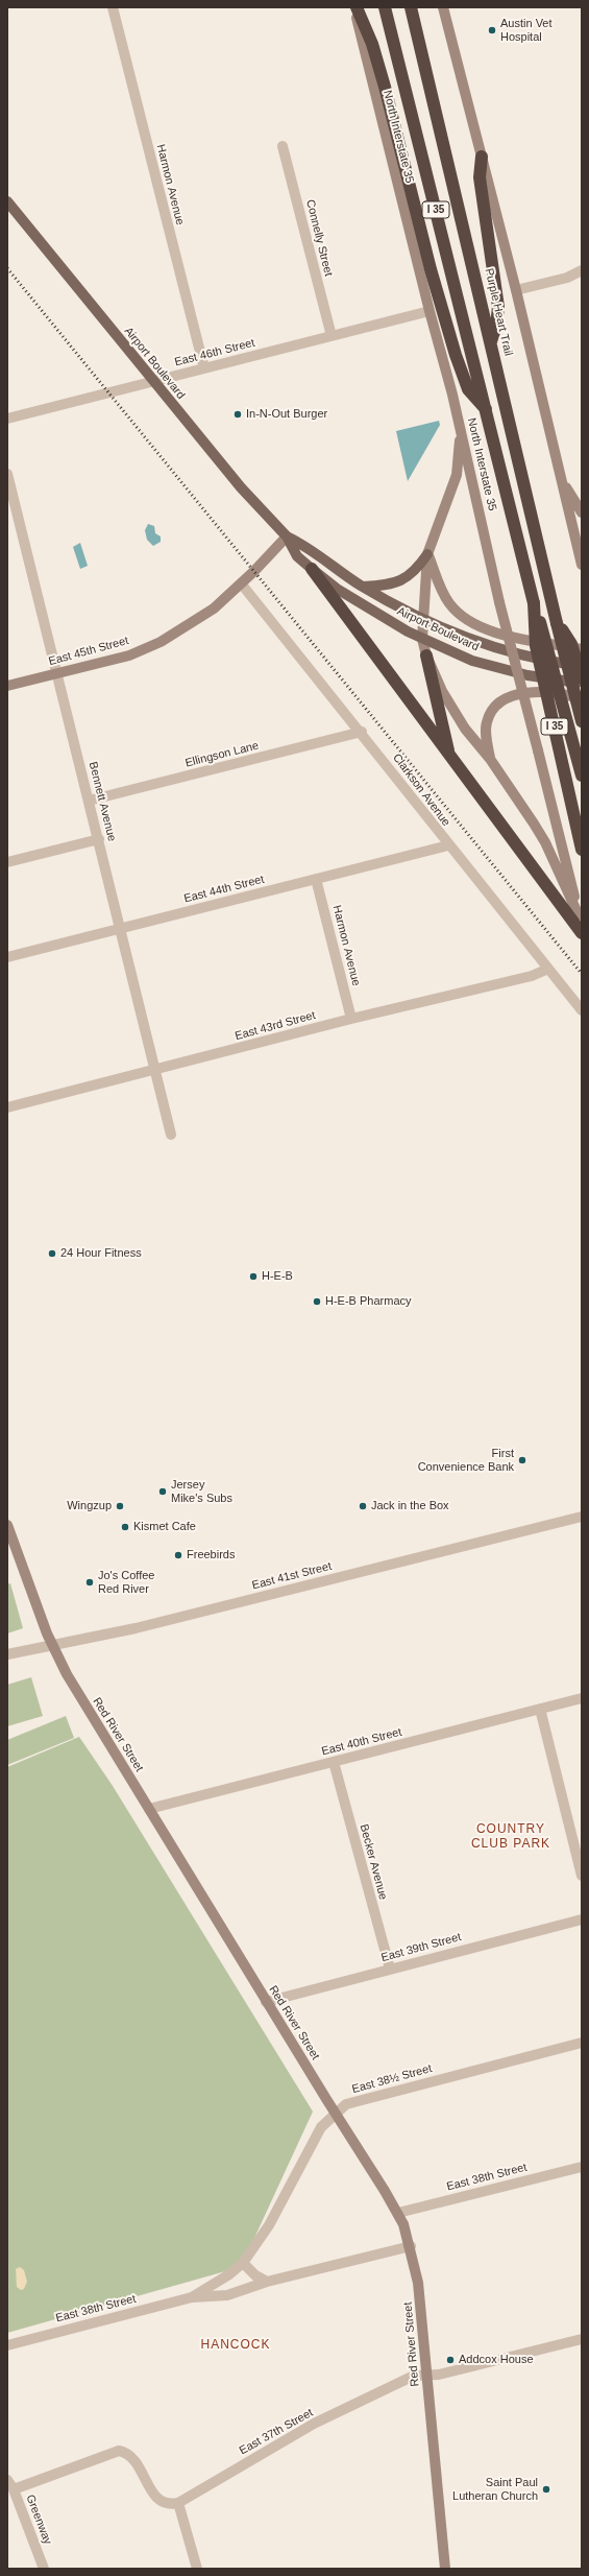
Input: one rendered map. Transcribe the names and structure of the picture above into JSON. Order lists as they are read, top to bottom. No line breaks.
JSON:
{"streets":{"highway":["I 35","Purple Heart Trail"],"main road":["North Interstate 35","Airport Boulevard","East 45th Street","Red River Street"],"street":["Harmon Avenue","Connelly Street","East 46th Street","Ellingson Lane","Clarkson Avenue","Bennett Avenue","East 44th Street","East 43rd Street","East 41st Street","East 40th Street","Becker Avenue","East 39th Street","East 38½ Street","East 38th Street","East 37th Street","Greenway"]},"crossings":[["North Interstate 35","East 46th Street"],["Harmon Avenue","East 46th Street"],["Harmon Avenue","East 44th Street"],["Harmon Avenue","East 43rd Street"],["Connelly Street","East 46th Street"],["East 46th Street","Airport Boulevard"],["Airport Boulevard","East 45th Street"],["East 45th Street","Clarkson Avenue"],["East 45th Street","Bennett Avenue"],["Ellingson Lane","Clarkson Avenue"],["Ellingson Lane","Bennett Avenue"],["Clarkson Avenue","East 44th Street"],["Clarkson Avenue","East 43rd Street"],["Bennett Avenue","East 44th Street"],["Bennett Avenue","East 43rd Street"],["East 41st Street","Red River Street"],["Red River Street","East 40th Street"],["Red River Street","East 39th Street"],["Red River Street","East 38½ Street"],["Red River Street","East 38th Street"],["Red River Street","East 37th Street"],["East 40th Street","Becker Avenue"],["Becker Avenue","East 39th Street"],["East 38½ Street","East 38th Street"]],"districts":["COUNTRY CLUB PARK","HANCOCK"],"places":["Austin Vet Hospital","In-N-Out Burger","24 Hour Fitness","H-E-B","H-E-B Pharmacy","First Convenience Bank","Jersey Mike's Subs","Wingzup","Jack in the Box","Kismet Cafe","Freebirds","Jo's Coffee Red River","Addcox House","Saint Paul Lutheran Church"]}
